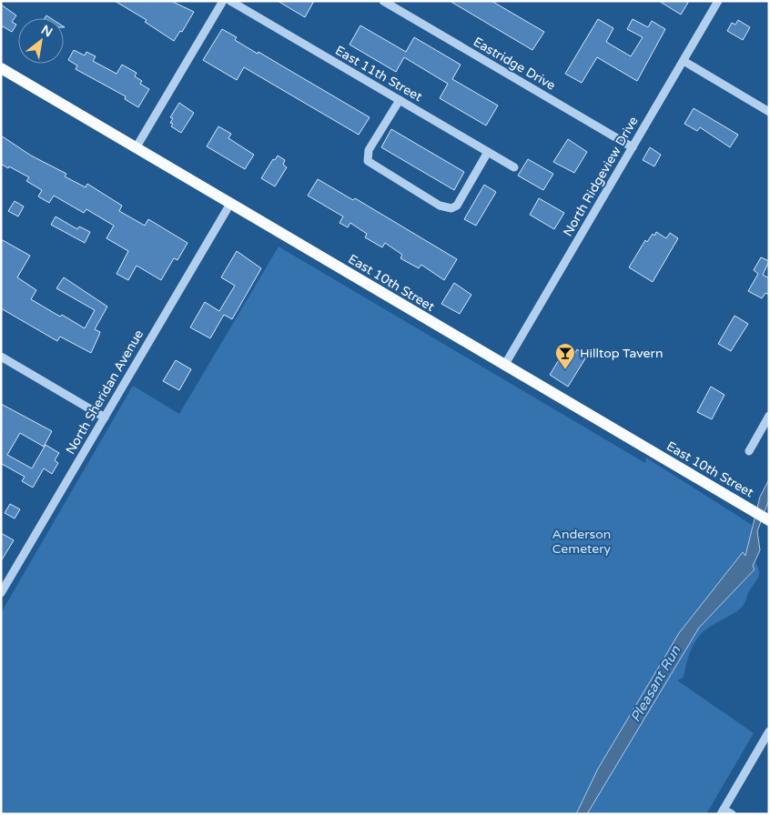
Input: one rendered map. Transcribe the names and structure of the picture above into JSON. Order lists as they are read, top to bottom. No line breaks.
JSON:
{"streets":{"main road":["East 10th Street"],"street":["Eastridge Drive","East 11th Street","North Ridgeview Drive","North Sheridan Avenue"]},"crossings":[["Eastridge Drive","North Ridgeview Drive"],["North Ridgeview Drive","East 10th Street"],["East 10th Street","North Sheridan Avenue"]],"water":["Pleasant Run"],"parks":["Anderson Cemetery"],"places":{"bar":["Hilltop Tavern"]},"north":"top right"}
